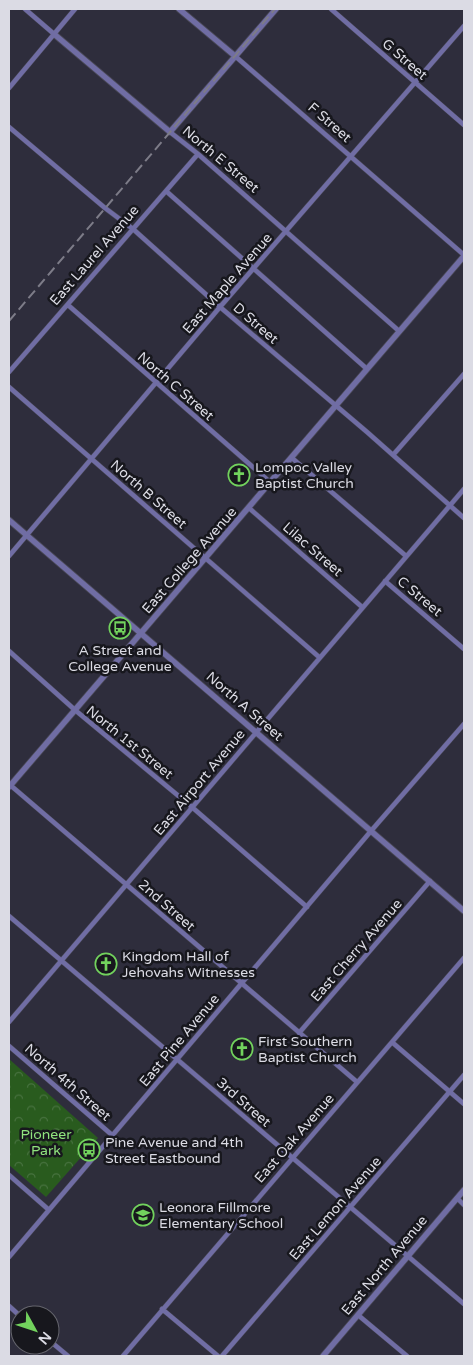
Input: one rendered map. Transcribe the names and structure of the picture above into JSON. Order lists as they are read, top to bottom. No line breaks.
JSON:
{"streets":{"street":["G Street","F Street","North E Street","East Laurel Avenue","East Maple Avenue","D Street","North C Street","North B Street","Lilac Street","East College Avenue","C Street","North A Street","North 1st Street","East Airport Avenue","2nd Street","East Cherry Avenue","East Pine Avenue","North 4th Street","3rd Street","East Oak Avenue","East Lemon Avenue","East North Avenue"]},"crossings":[["G Street","East Maple Avenue"],["F Street","East Maple Avenue"],["F Street","East College Avenue"],["North E Street","East Laurel Avenue"],["North E Street","East Maple Avenue"],["North E Street","East College Avenue"],["East Laurel Avenue","D Street"],["East Laurel Avenue","North C Street"],["East Maple Avenue","D Street"],["East Maple Avenue","North C Street"],["East Maple Avenue","North B Street"],["East Maple Avenue","North A Street"],["D Street","East College Avenue"],["D Street","East Airport Avenue"],["North C Street","East College Avenue"],["North B Street","East College Avenue"],["North B Street","East Airport Avenue"],["Lilac Street","East College Avenue"],["Lilac Street","East Airport Avenue"],["East College Avenue","North A Street"],["East College Avenue","North 1st Street"],["East College Avenue","2nd Street"],["C Street","East Airport Avenue"],["North A Street","East Airport Avenue"],["North A Street","East Cherry Avenue"],["North A Street","East Pine Avenue"],["North 1st Street","East Airport Avenue"],["North 1st Street","East Pine Avenue"],["East Airport Avenue","2nd Street"],["East Airport Avenue","3rd Street"],["2nd Street","East Cherry Avenue"],["2nd Street","East Pine Avenue"],["2nd Street","East Oak Avenue"],["East Pine Avenue","North 4th Street"],["East Pine Avenue","3rd Street"],["3rd Street","East Oak Avenue"],["3rd Street","East Lemon Avenue"],["3rd Street","East North Avenue"]],"parks":["Pioneer Park"],"places":{"church":["Lompoc Valley Baptist Church","Kingdom Hall of Jehovahs Witnesses","First Southern Baptist Church"],"bus stop":["A Street and College Avenue","Pine Avenue and 4th Street Eastbound"],"school or university":["Leonora Fillmore Elementary School"]},"north":"bottom right"}
